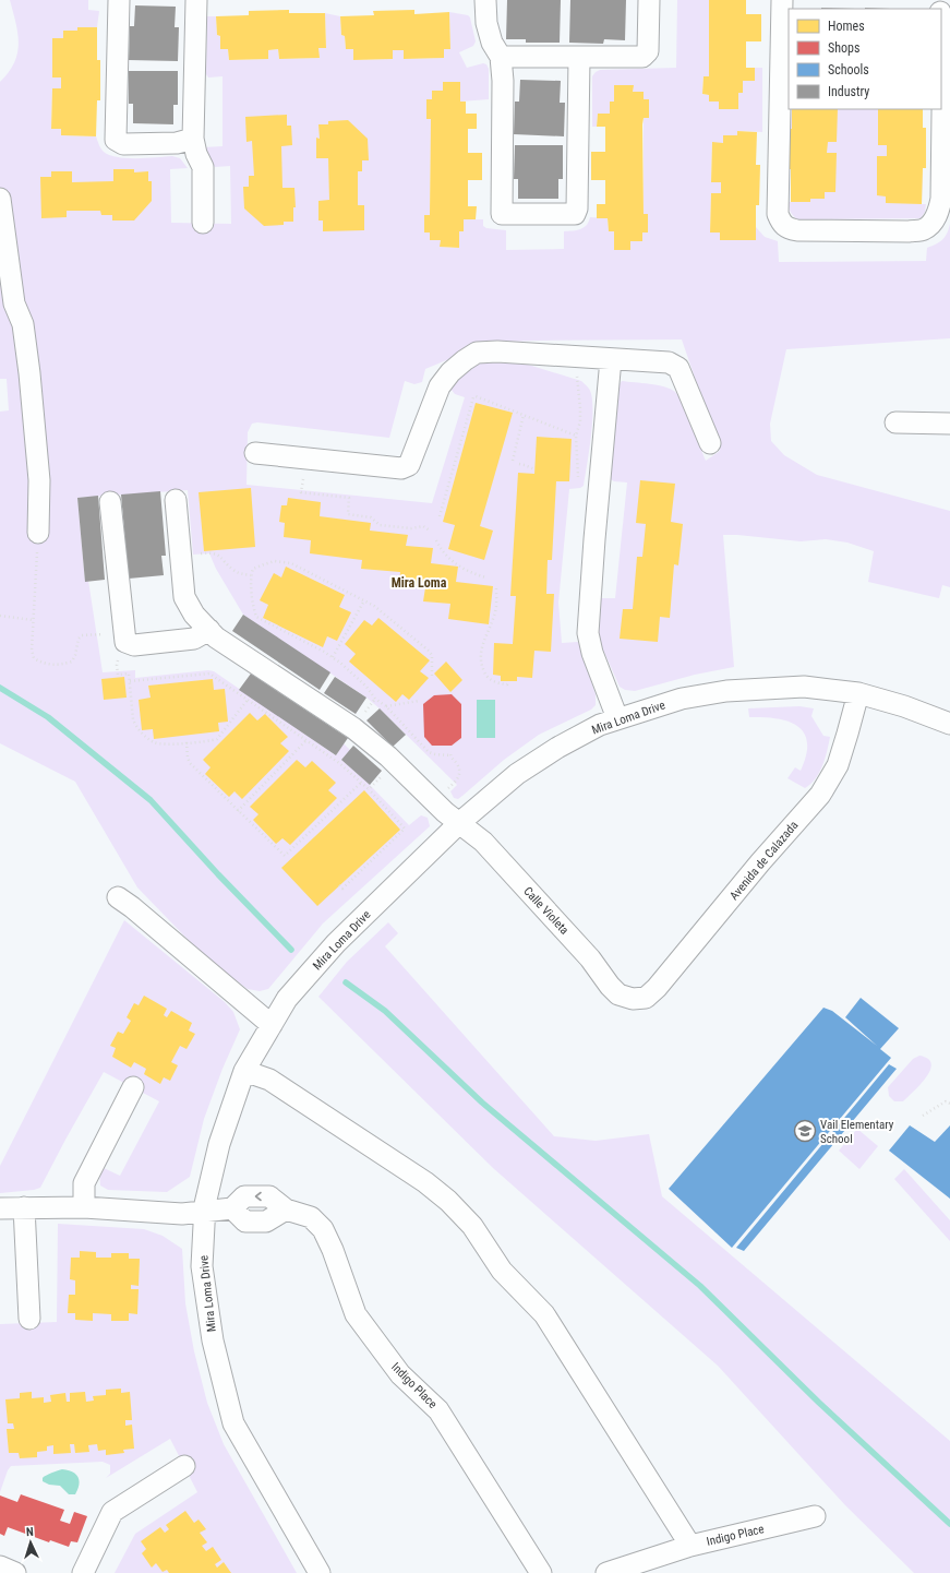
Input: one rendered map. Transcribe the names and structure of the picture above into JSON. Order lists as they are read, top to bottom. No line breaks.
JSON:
{"streets":{"street":["Mira Loma Drive","Avenida de Calazada","Calle Violeta","Indigo Place"]},"crossings":[["Mira Loma Drive","Avenida de Calazada"],["Mira Loma Drive","Calle Violeta"],["Mira Loma Drive","Indigo Place"],["Avenida de Calazada","Calle Violeta"]],"districts":["Mira Loma"],"places":{"school or university":["Vail Elementary School"]},"legend":["Homes","Shops","Schools","Industry"],"north":"top"}
